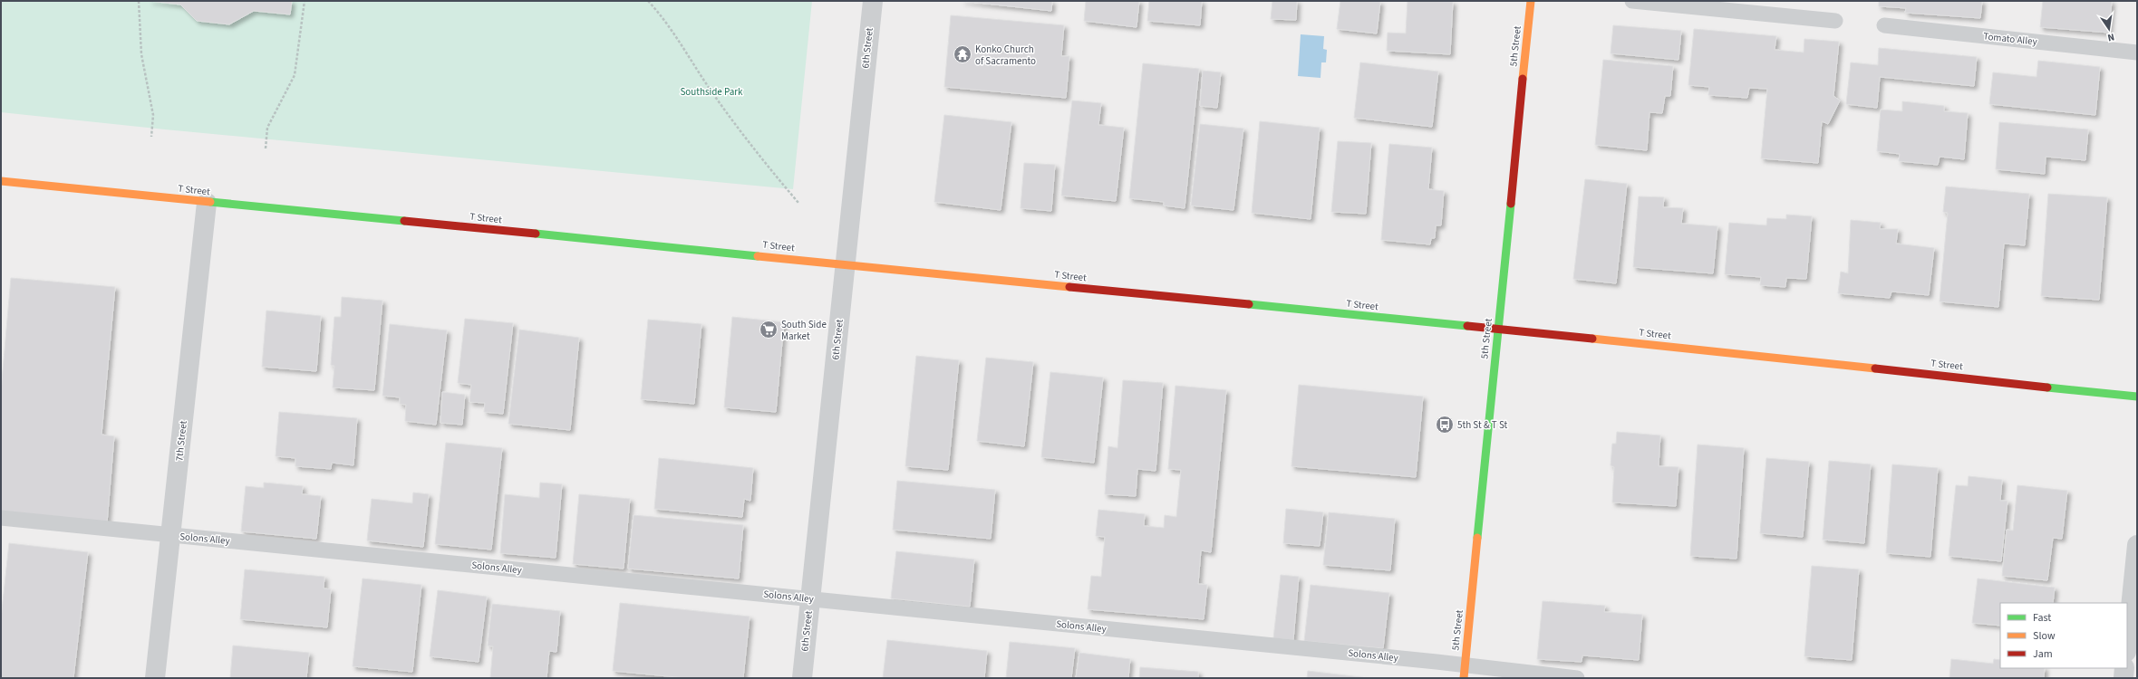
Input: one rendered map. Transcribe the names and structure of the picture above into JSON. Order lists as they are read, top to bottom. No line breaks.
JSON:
{"streets":{"street":["5th Street","6th Street","T Street","7th Street"],"lane":["Tomato Alley","Solons Alley"]},"crossings":[["5th Street","T Street"],["5th Street","Solons Alley"],["6th Street","T Street"],["6th Street","Solons Alley"],["T Street","7th Street"],["7th Street","Solons Alley"]],"parks":["Southside Park"],"places":{"temple":["Konko Church of Sacramento"],"supermarket":["South Side Market"],"bus stop":["5th St & T St"]},"legend":["Fast","Slow","Jam"],"north":"bottom"}
